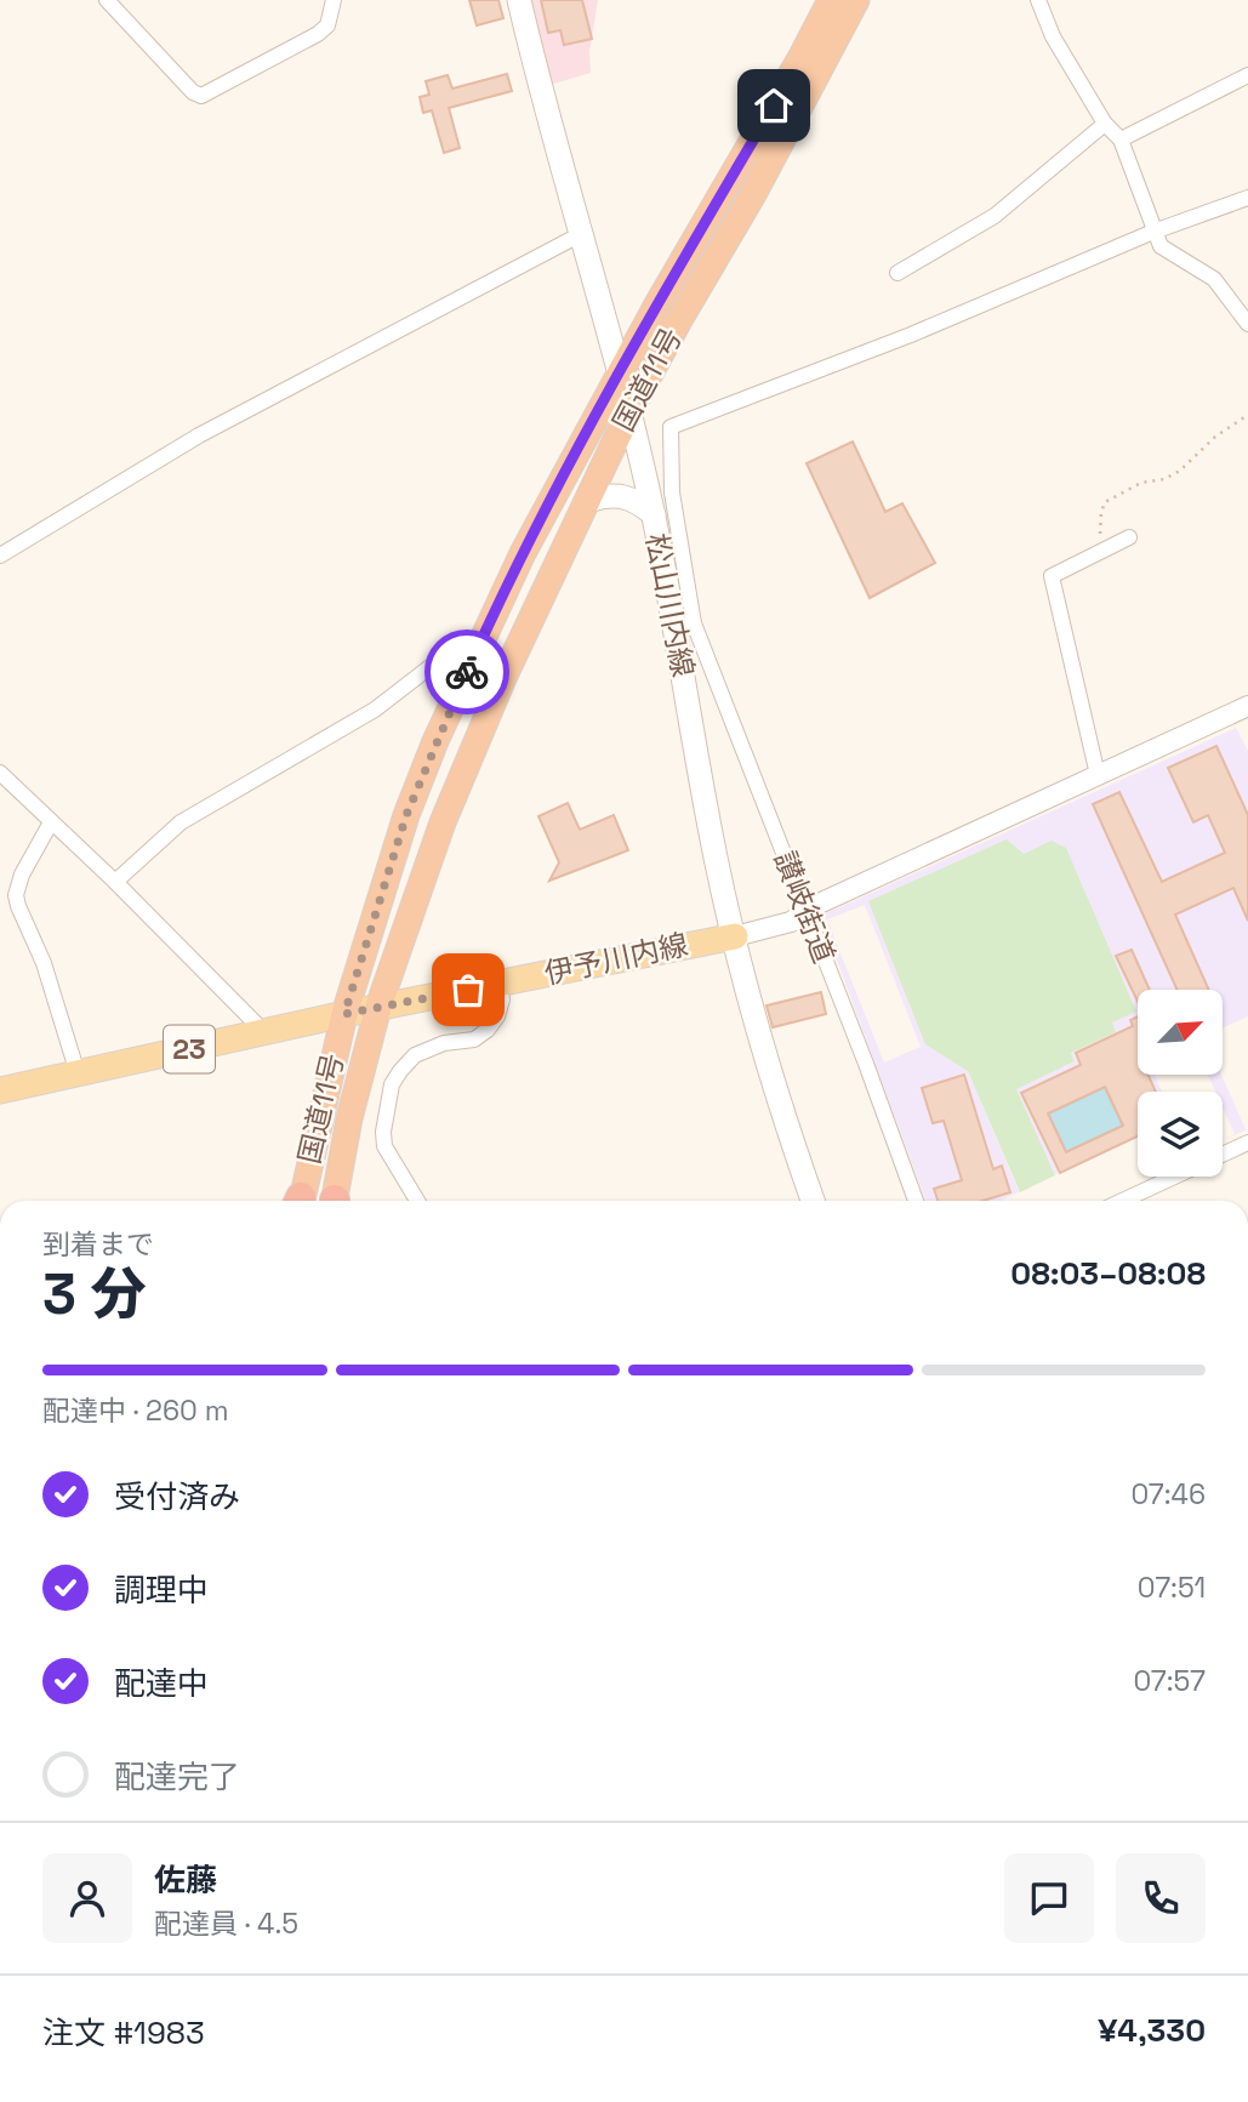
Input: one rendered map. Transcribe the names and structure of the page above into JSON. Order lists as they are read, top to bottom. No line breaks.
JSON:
{"streets":{"highway":["国道11号"],"main road":["松山川内線","伊予川内線","23"],"street":["讃岐街道"]},"crossings":[["国道11号","松山川内線"],["国道11号","伊予川内線"],["松山川内線","讃岐街道"],["松山川内線","伊予川内線"]],"north":"top right","page":{"heading":["3 分","到着まで","08:03–08:08"],"panel":["佐藤","配達員 · 4.5","注文 #1983","¥4,330"],"bar":"配達中 · 260 m","list":[["受付済み","07:46"],["調理中","07:51"],["配達中","07:57"],"配達完了"]}}
